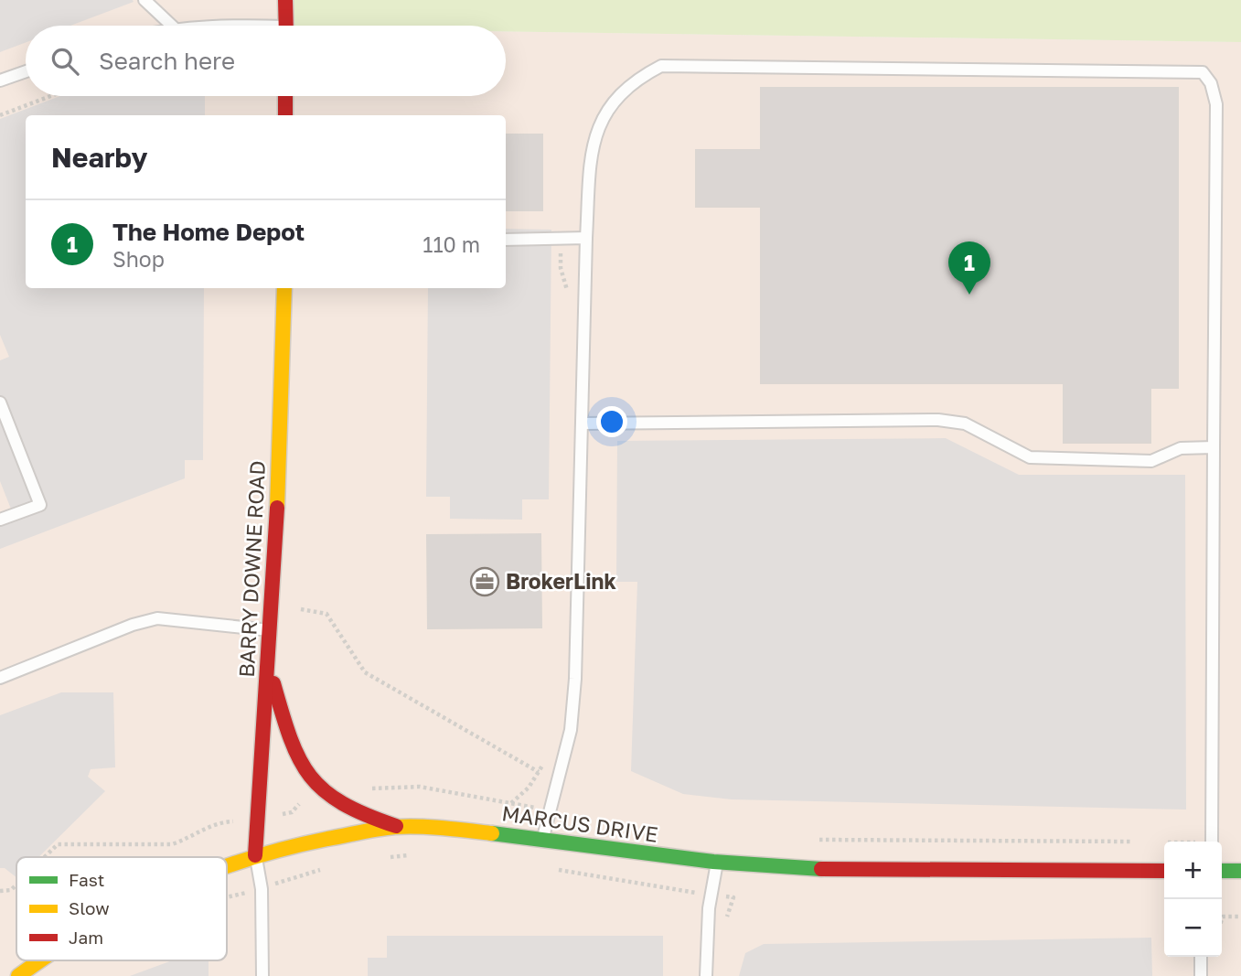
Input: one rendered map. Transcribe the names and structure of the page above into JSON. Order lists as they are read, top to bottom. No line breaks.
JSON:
{"streets":{"street":["BARRY DOWNE ROAD","MARCUS DRIVE"]},"crossings":[["BARRY DOWNE ROAD","MARCUS DRIVE"]],"places":{"office":["BrokerLink"]},"legend":["Fast","Slow","Jam"],"page":{"search":"Search here","heading":"Nearby","list":[{"mark":"1","name":"The Home Depot","note":"Shop","value":"110 m"}],"pins":"1","map_buttons":["+","−"]}}
